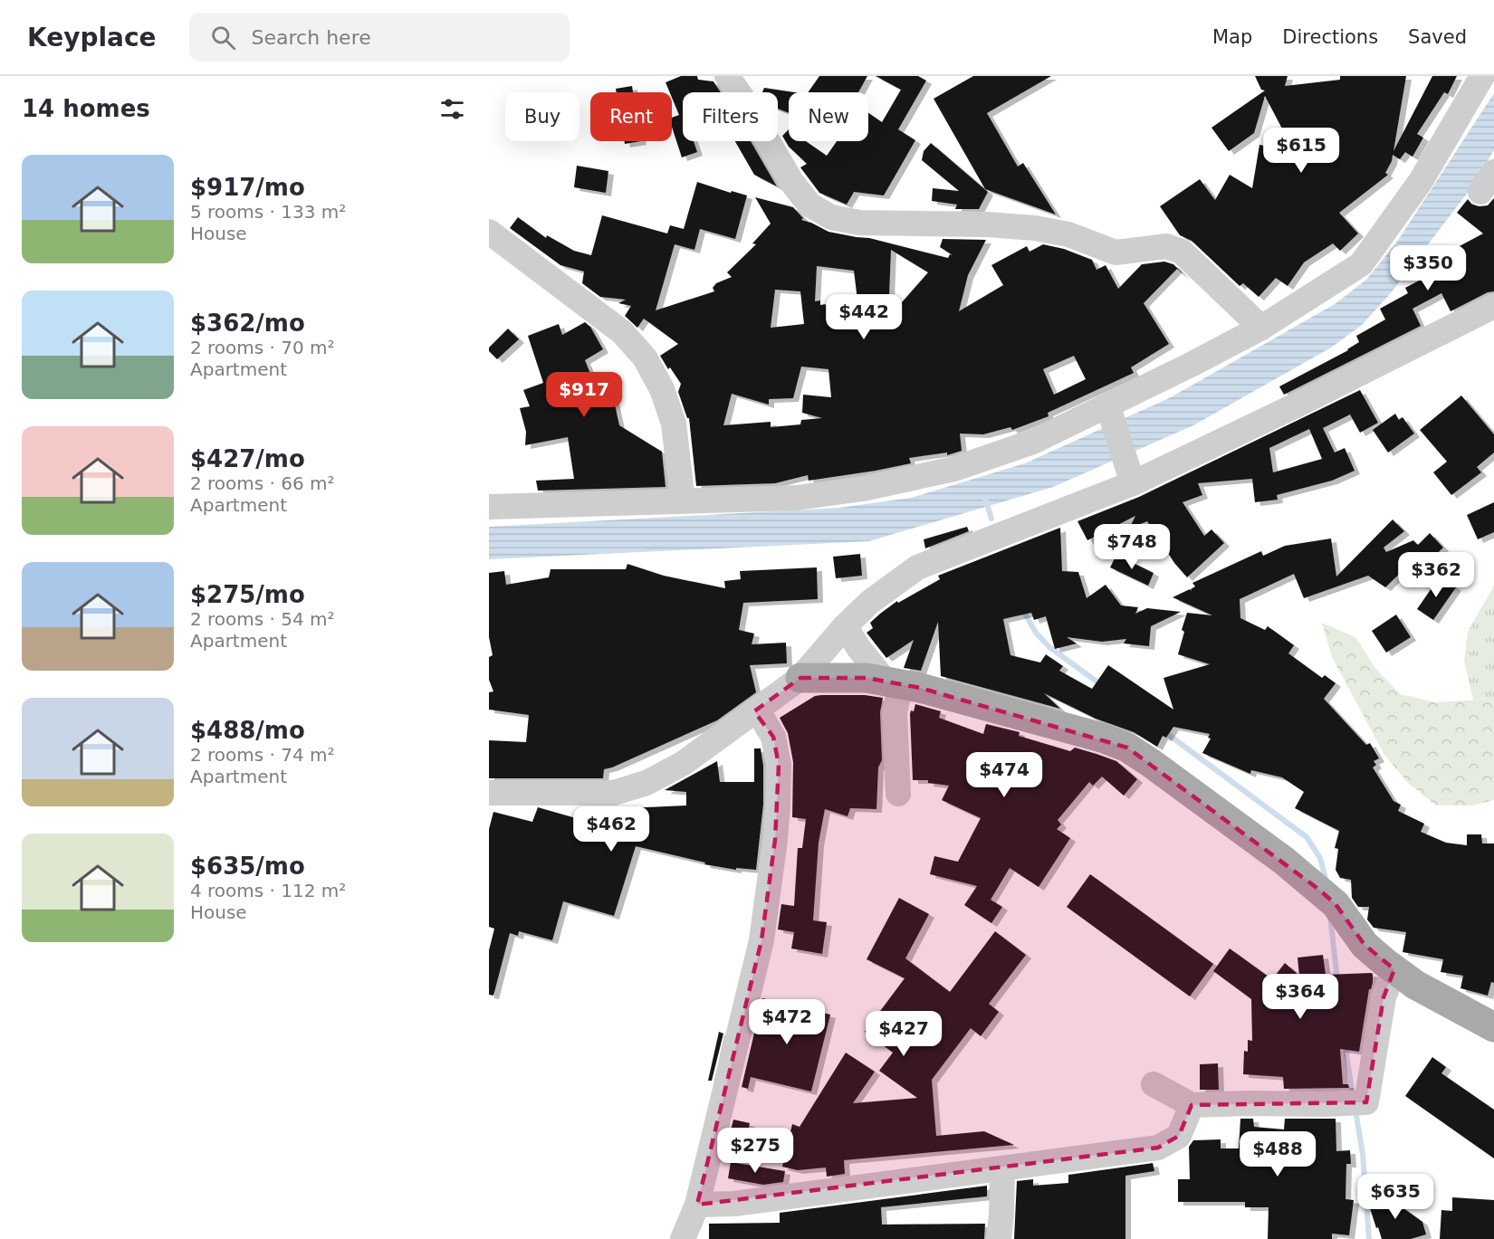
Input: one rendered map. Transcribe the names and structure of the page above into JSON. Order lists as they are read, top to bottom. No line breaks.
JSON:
{"page":{"header":"Keyplace","search":"Search here","nav":["Map","Directions","Saved"],"heading":"14 homes","chip":["Buy","Rent","Filters","New"],"price":["$615","$350","$442","$917","$748","$362","$474","$462","$364","$472","$427","$275","$488","$635"],"list":[{"name":"$917/mo","note":"5 rooms · 133 m² · House"},{"name":"$362/mo","note":"2 rooms · 70 m² · Apartment"},{"name":"$427/mo","note":"2 rooms · 66 m² · Apartment"},{"name":"$275/mo","note":"2 rooms · 54 m² · Apartment"},{"name":"$488/mo","note":"2 rooms · 74 m² · Apartment"},{"name":"$635/mo","note":"4 rooms · 112 m² · House"}]}}
